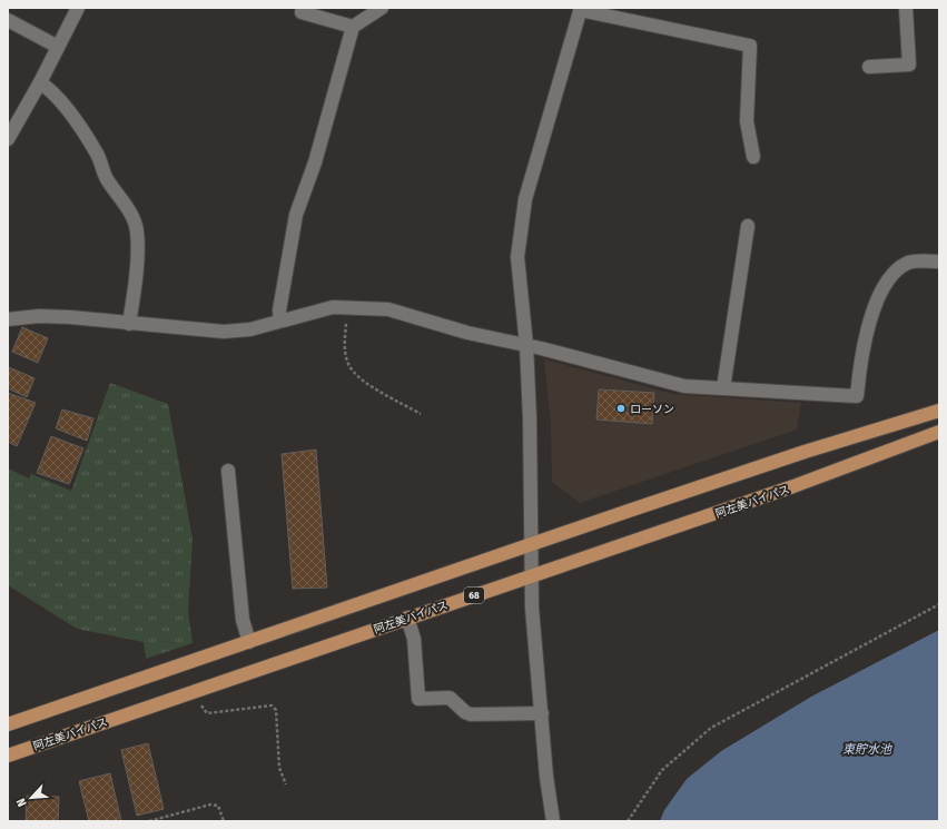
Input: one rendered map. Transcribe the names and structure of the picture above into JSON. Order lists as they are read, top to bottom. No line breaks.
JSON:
{"streets":{"main road":["阿左美バイパス","68"]},"water":["東貯水池"],"places":["ローソン"],"north":"bottom left"}
